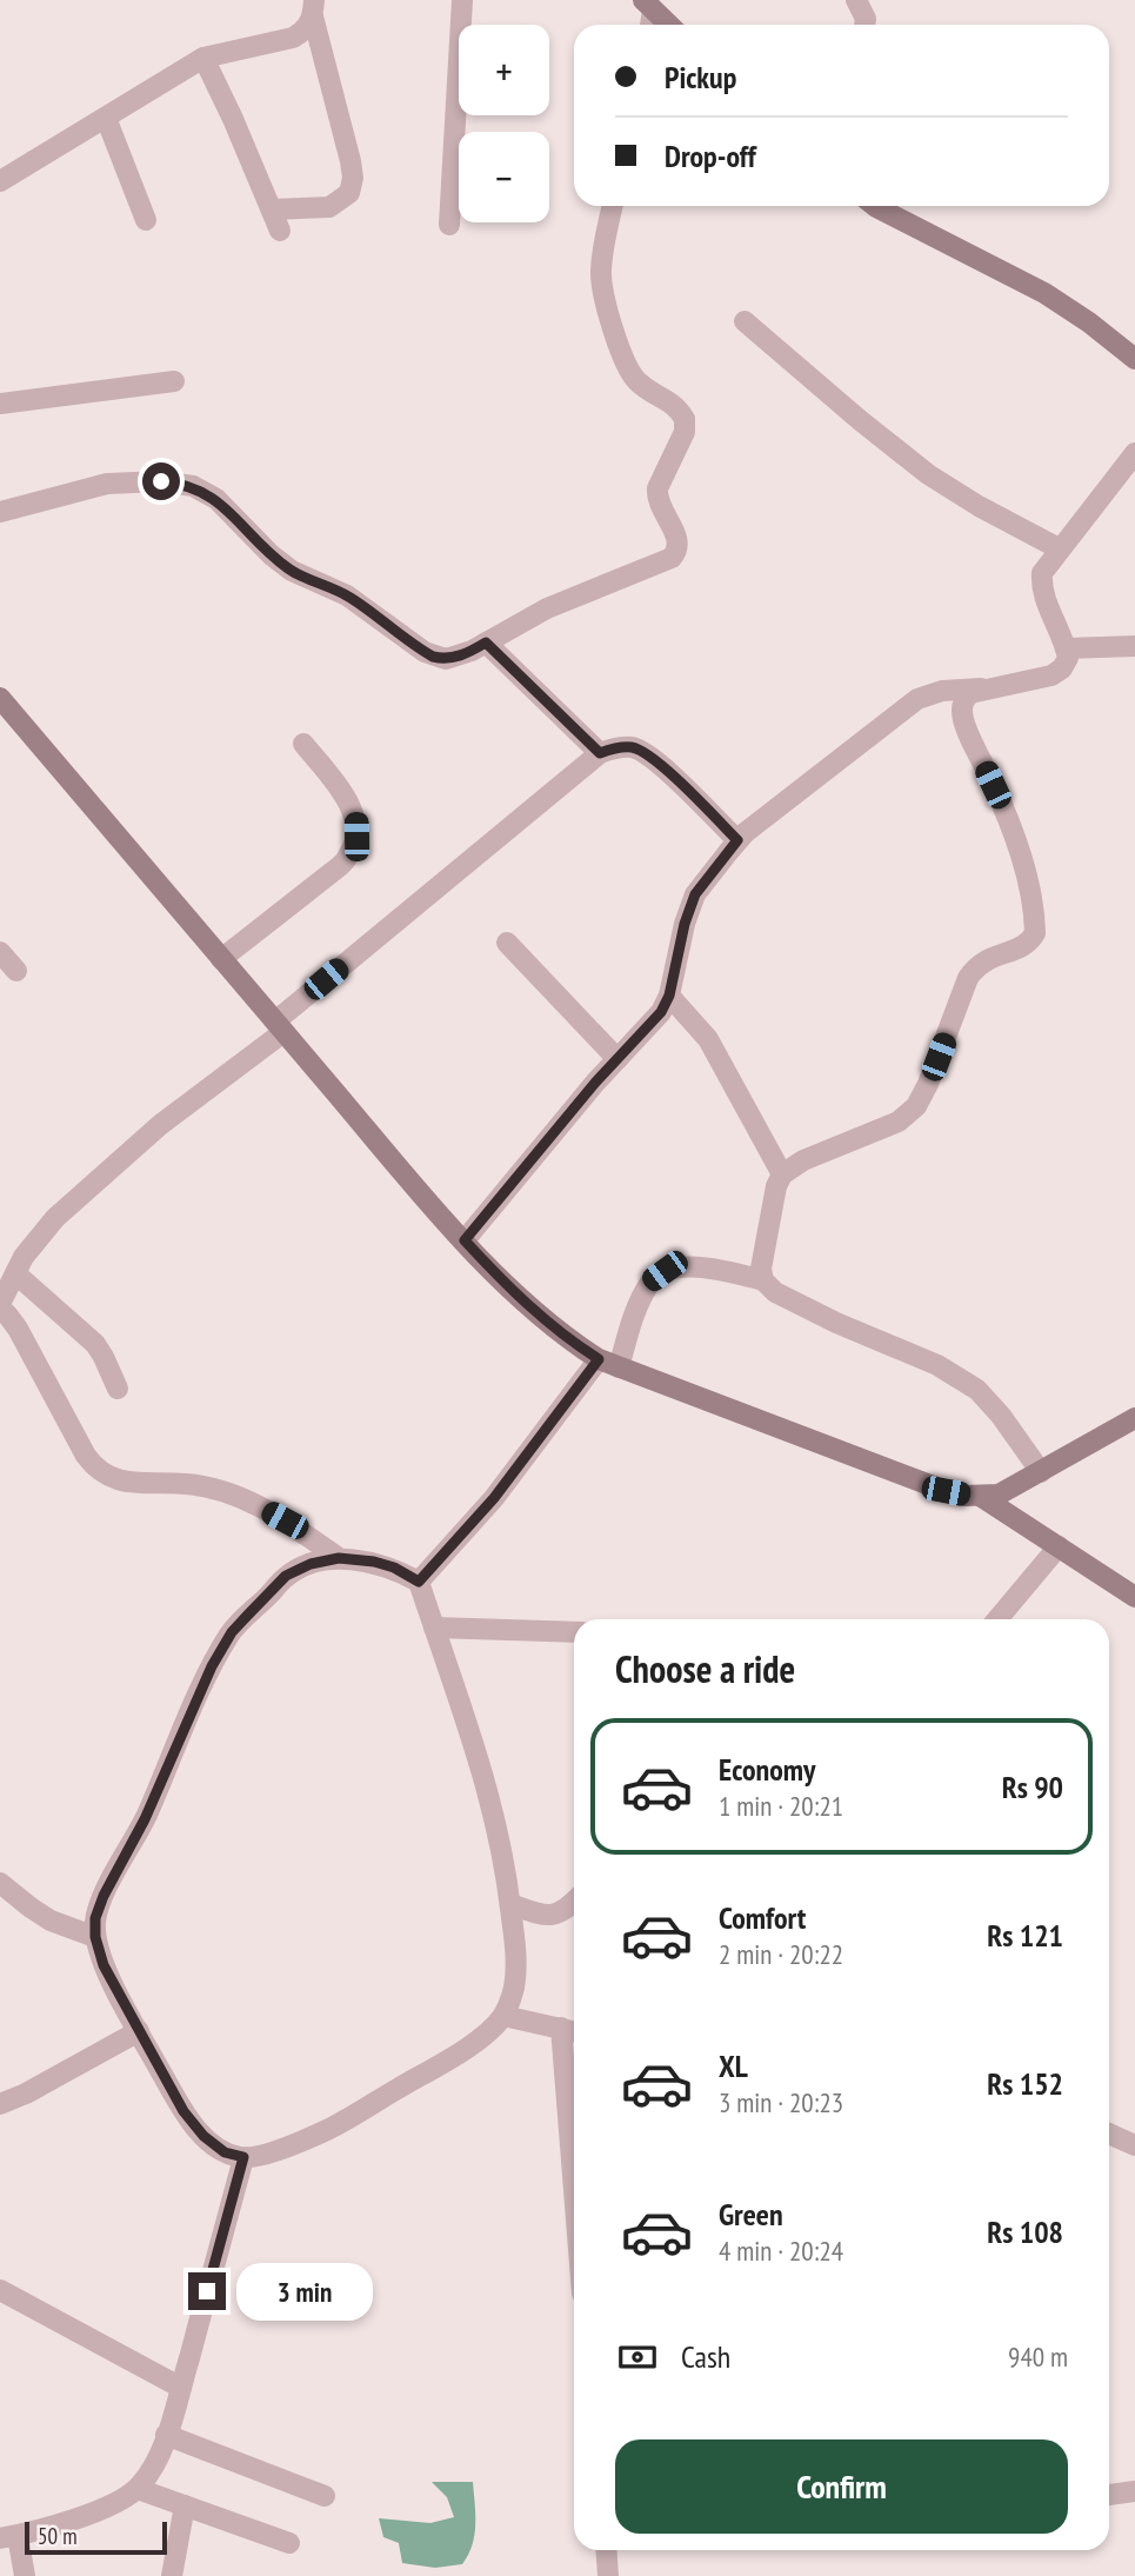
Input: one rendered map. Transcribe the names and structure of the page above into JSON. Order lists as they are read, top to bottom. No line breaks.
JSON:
{"scale_bar":"50 m","page":{"map_buttons":["+","−"],"banner":["Pickup","Drop-off"],"heading":"Choose a ride","list":[{"name":"Economy","note":"1 min · 20:21","value":"Rs 90"},{"name":"Comfort","note":"2 min · 20:22","value":"Rs 121"},{"name":"XL","note":"3 min · 20:23","value":"Rs 152"},{"name":"Green","note":"4 min · 20:24","value":"Rs 108"}],"bubble":"3 min","pay":["Cash","940 m"],"buttons":"Confirm","scale":"50 m"}}
